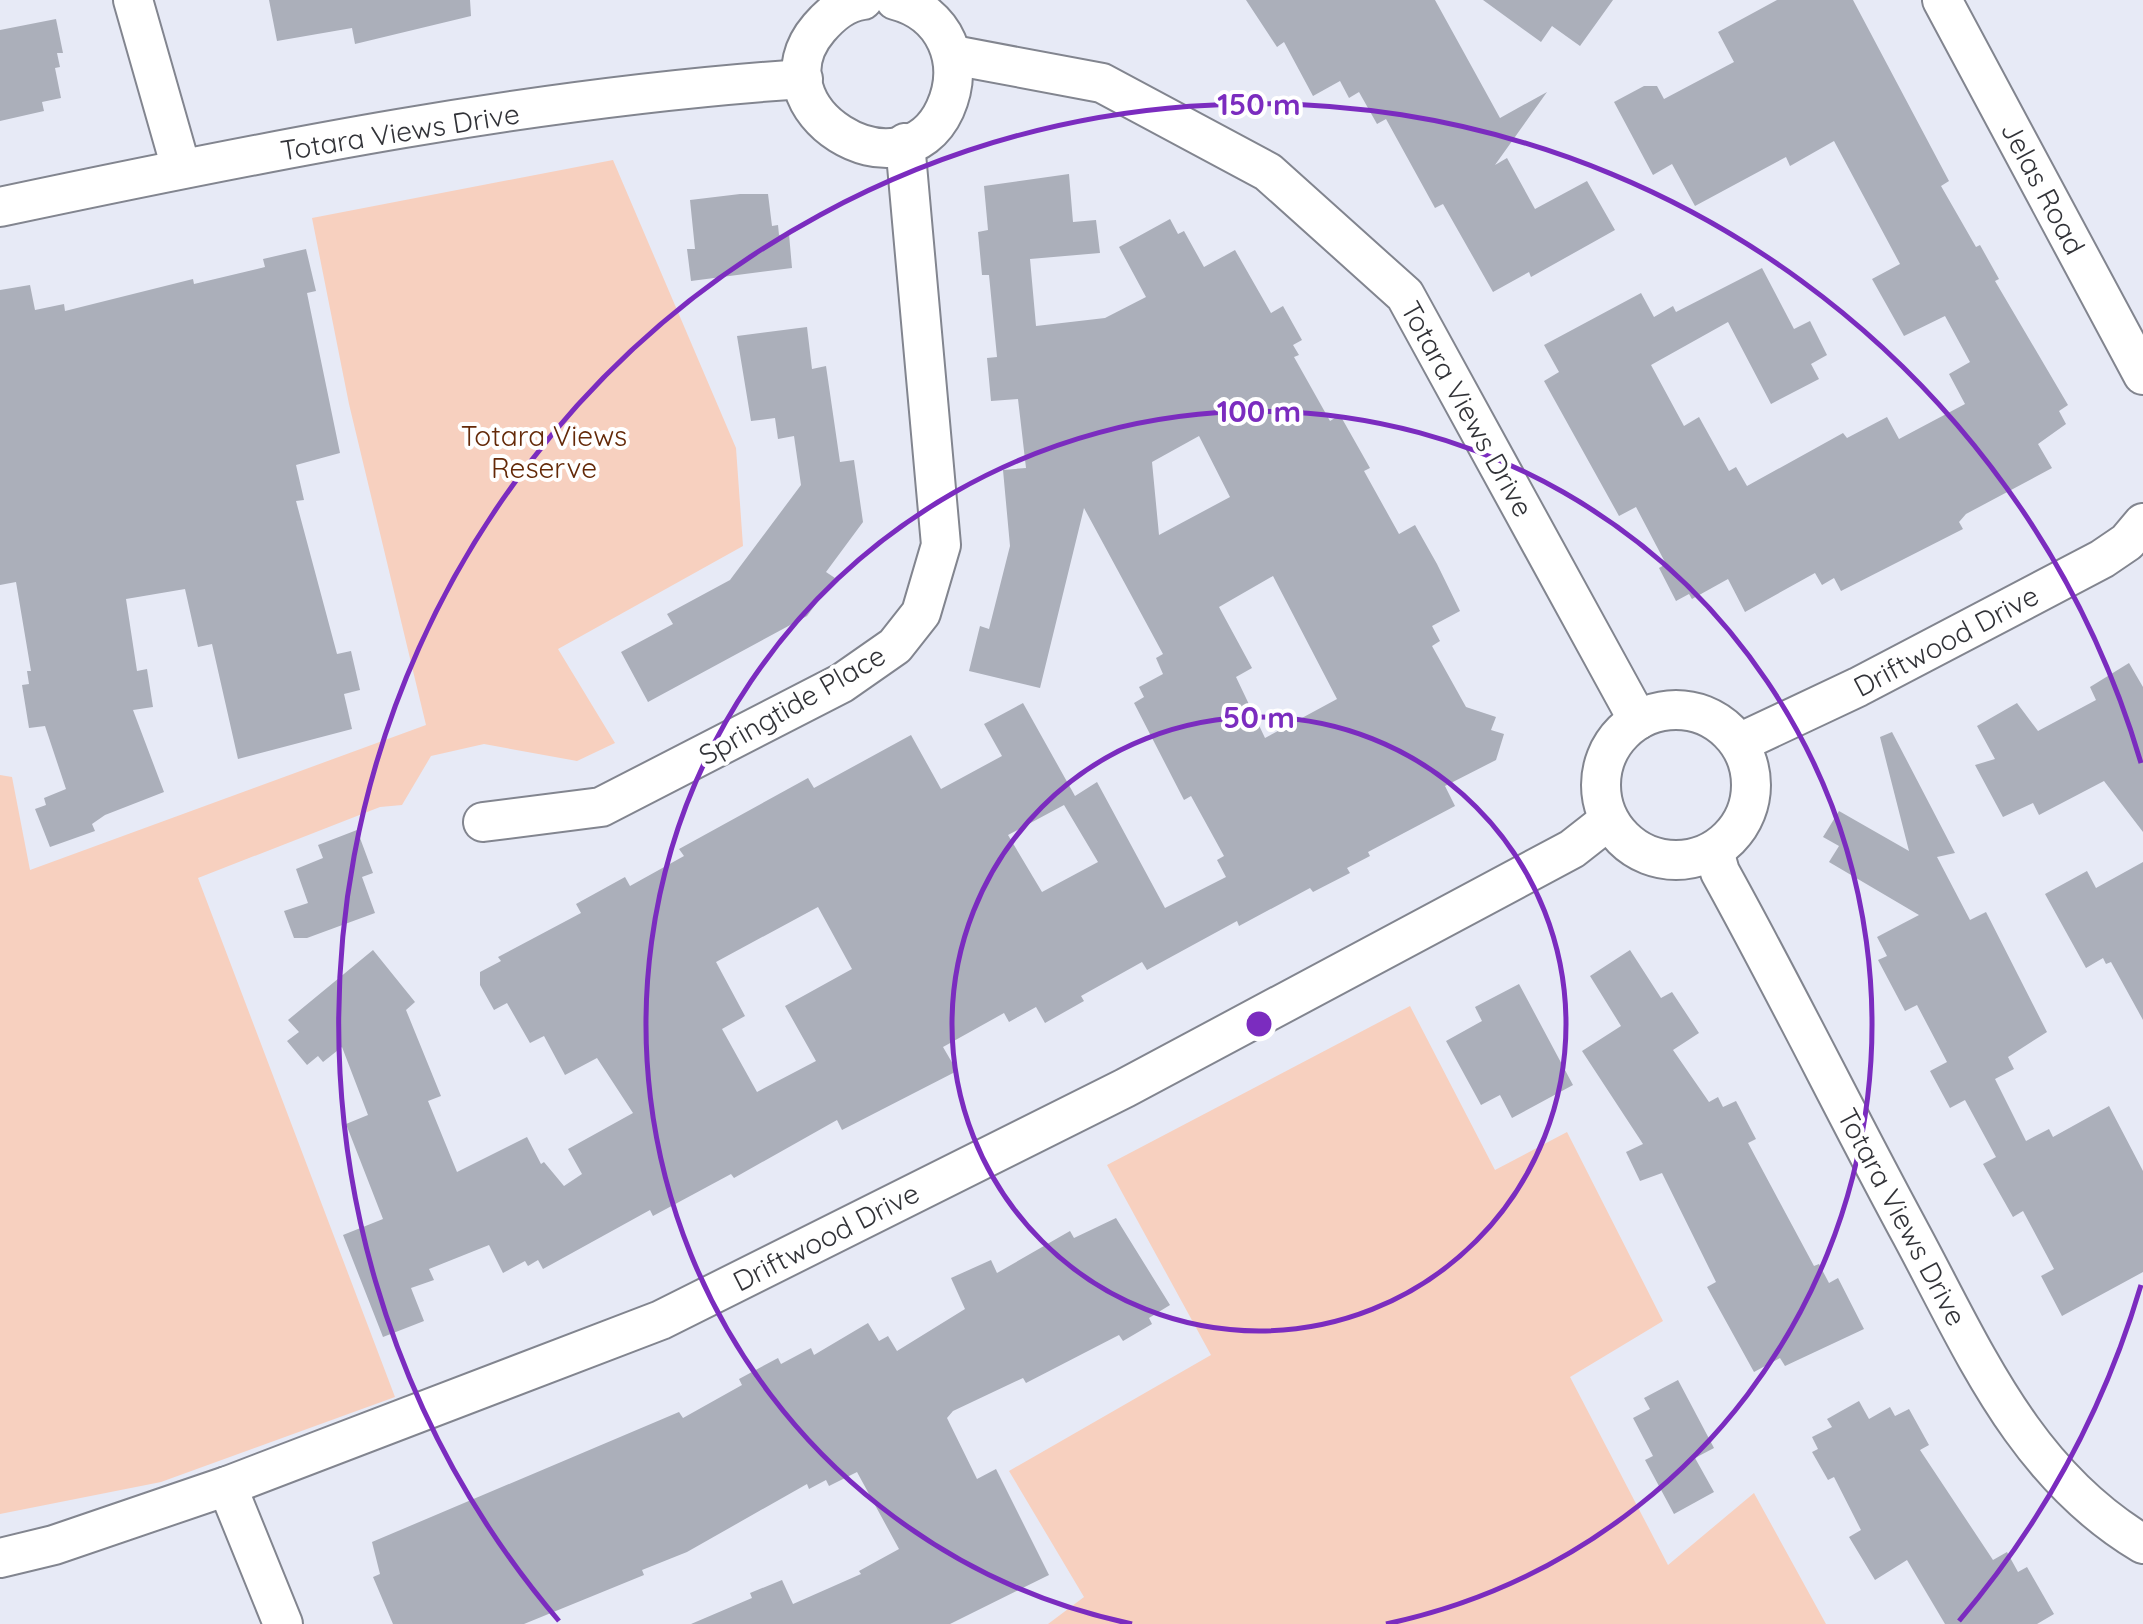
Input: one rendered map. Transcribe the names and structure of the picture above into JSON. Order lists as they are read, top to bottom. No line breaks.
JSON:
{"streets":{"street":["Totara Views Drive","Jelas Road","Driftwood Drive","Springtide Place"]},"crossings":[["Totara Views Drive","Driftwood Drive"]],"parks":["Totara Views Reserve"],"rings":["150 m","100 m","50 m"]}
